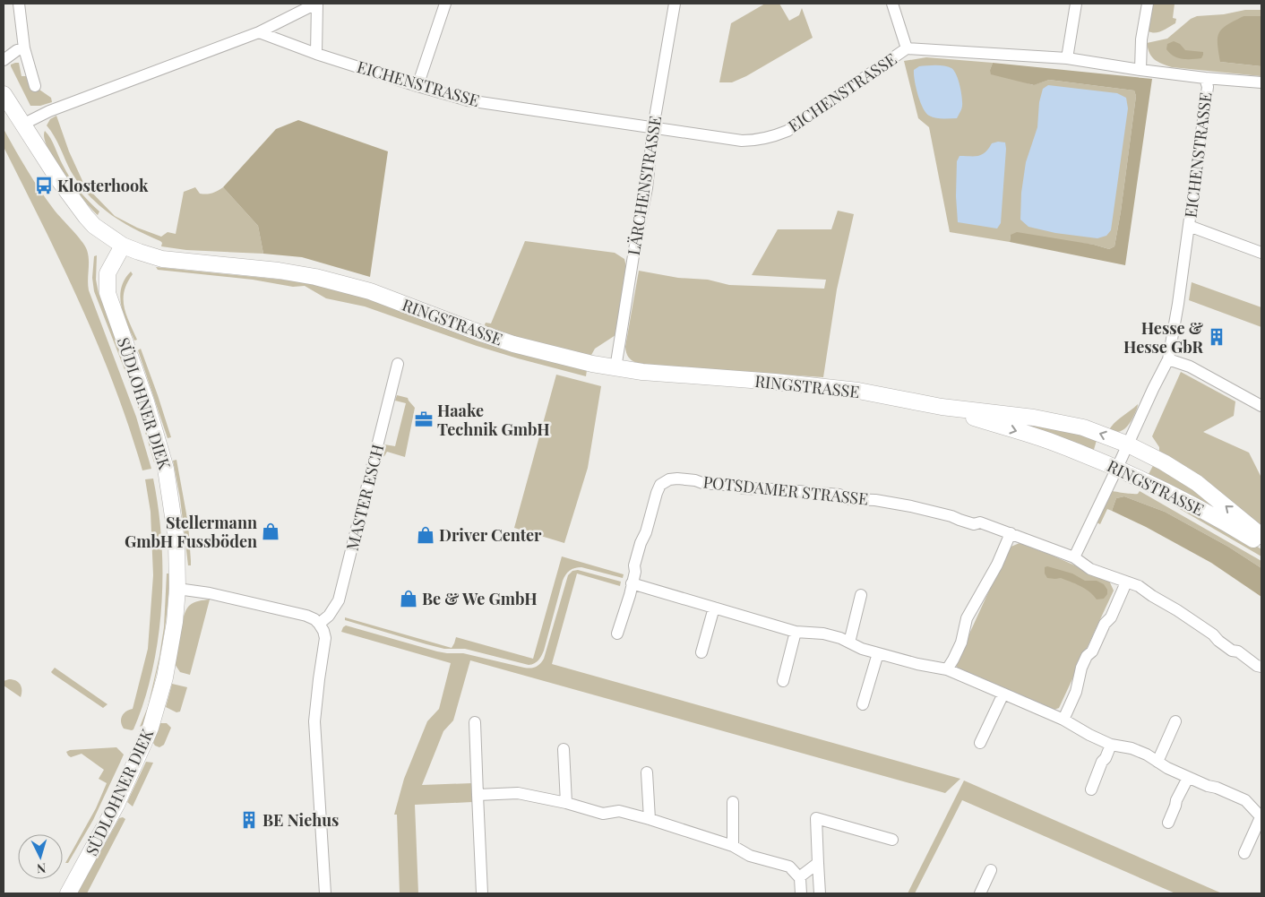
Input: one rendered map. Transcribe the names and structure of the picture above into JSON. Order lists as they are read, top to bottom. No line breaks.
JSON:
{"streets":{"main road":["RINGSTRASSE","SÜDLOHNER DIEK"],"street":["EICHENSTRASSE","LÄRCHENSTRASSE","POTSDAMER STRASSE","MASTER ESCH"]},"crossings":[["EICHENSTRASSE","LÄRCHENSTRASSE"],["EICHENSTRASSE","RINGSTRASSE"],["EICHENSTRASSE","POTSDAMER STRASSE"],["LÄRCHENSTRASSE","RINGSTRASSE"],["RINGSTRASSE","SÜDLOHNER DIEK"]],"places":{"bus stop":["Klosterhook"],"building":["Hesse & Hesse GbR","BE Niehus"],"office":["Haake Technik GmbH"],"shop":["Stellermann GmbH Fussböden","Driver Center","Be & We GmbH"]},"north":"bottom"}
